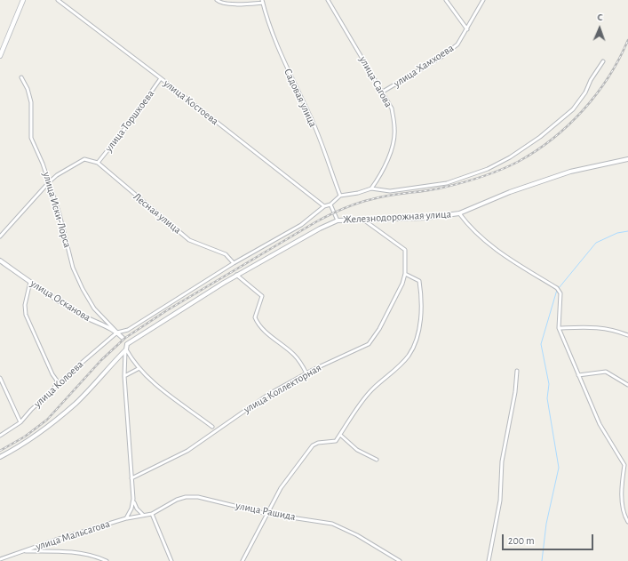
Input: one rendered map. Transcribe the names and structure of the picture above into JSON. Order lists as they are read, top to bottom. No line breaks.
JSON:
{"streets":{"street":["улица Хамхоева","улица Сагова","Садовая улица","улица Костоева","улица Торшхоева","улица Иски-Лорса","Лесная улица","Железнодорожная улица","улица Осканова","улица Колоева","улица Коллекторная","улица Рашида","улица Мальсагова"]},"crossings":[["улица Хамхоева","улица Сагова"],["улица Костоева","улица Торшхоева"],["улица Костоева","улица Колоева"],["улица Торшхоева","Лесная улица"],["улица Иски-Лорса","Лесная улица"],["улица Иски-Лорса","улица Осканова"],["улица Иски-Лорса","улица Колоева"],["Лесная улица","улица Колоева"],["Железнодорожная улица","улица Осканова"],["улица Осканова","улица Колоева"],["улица Рашида","улица Мальсагова"]],"scale_bar":"200 m","north":"top"}
